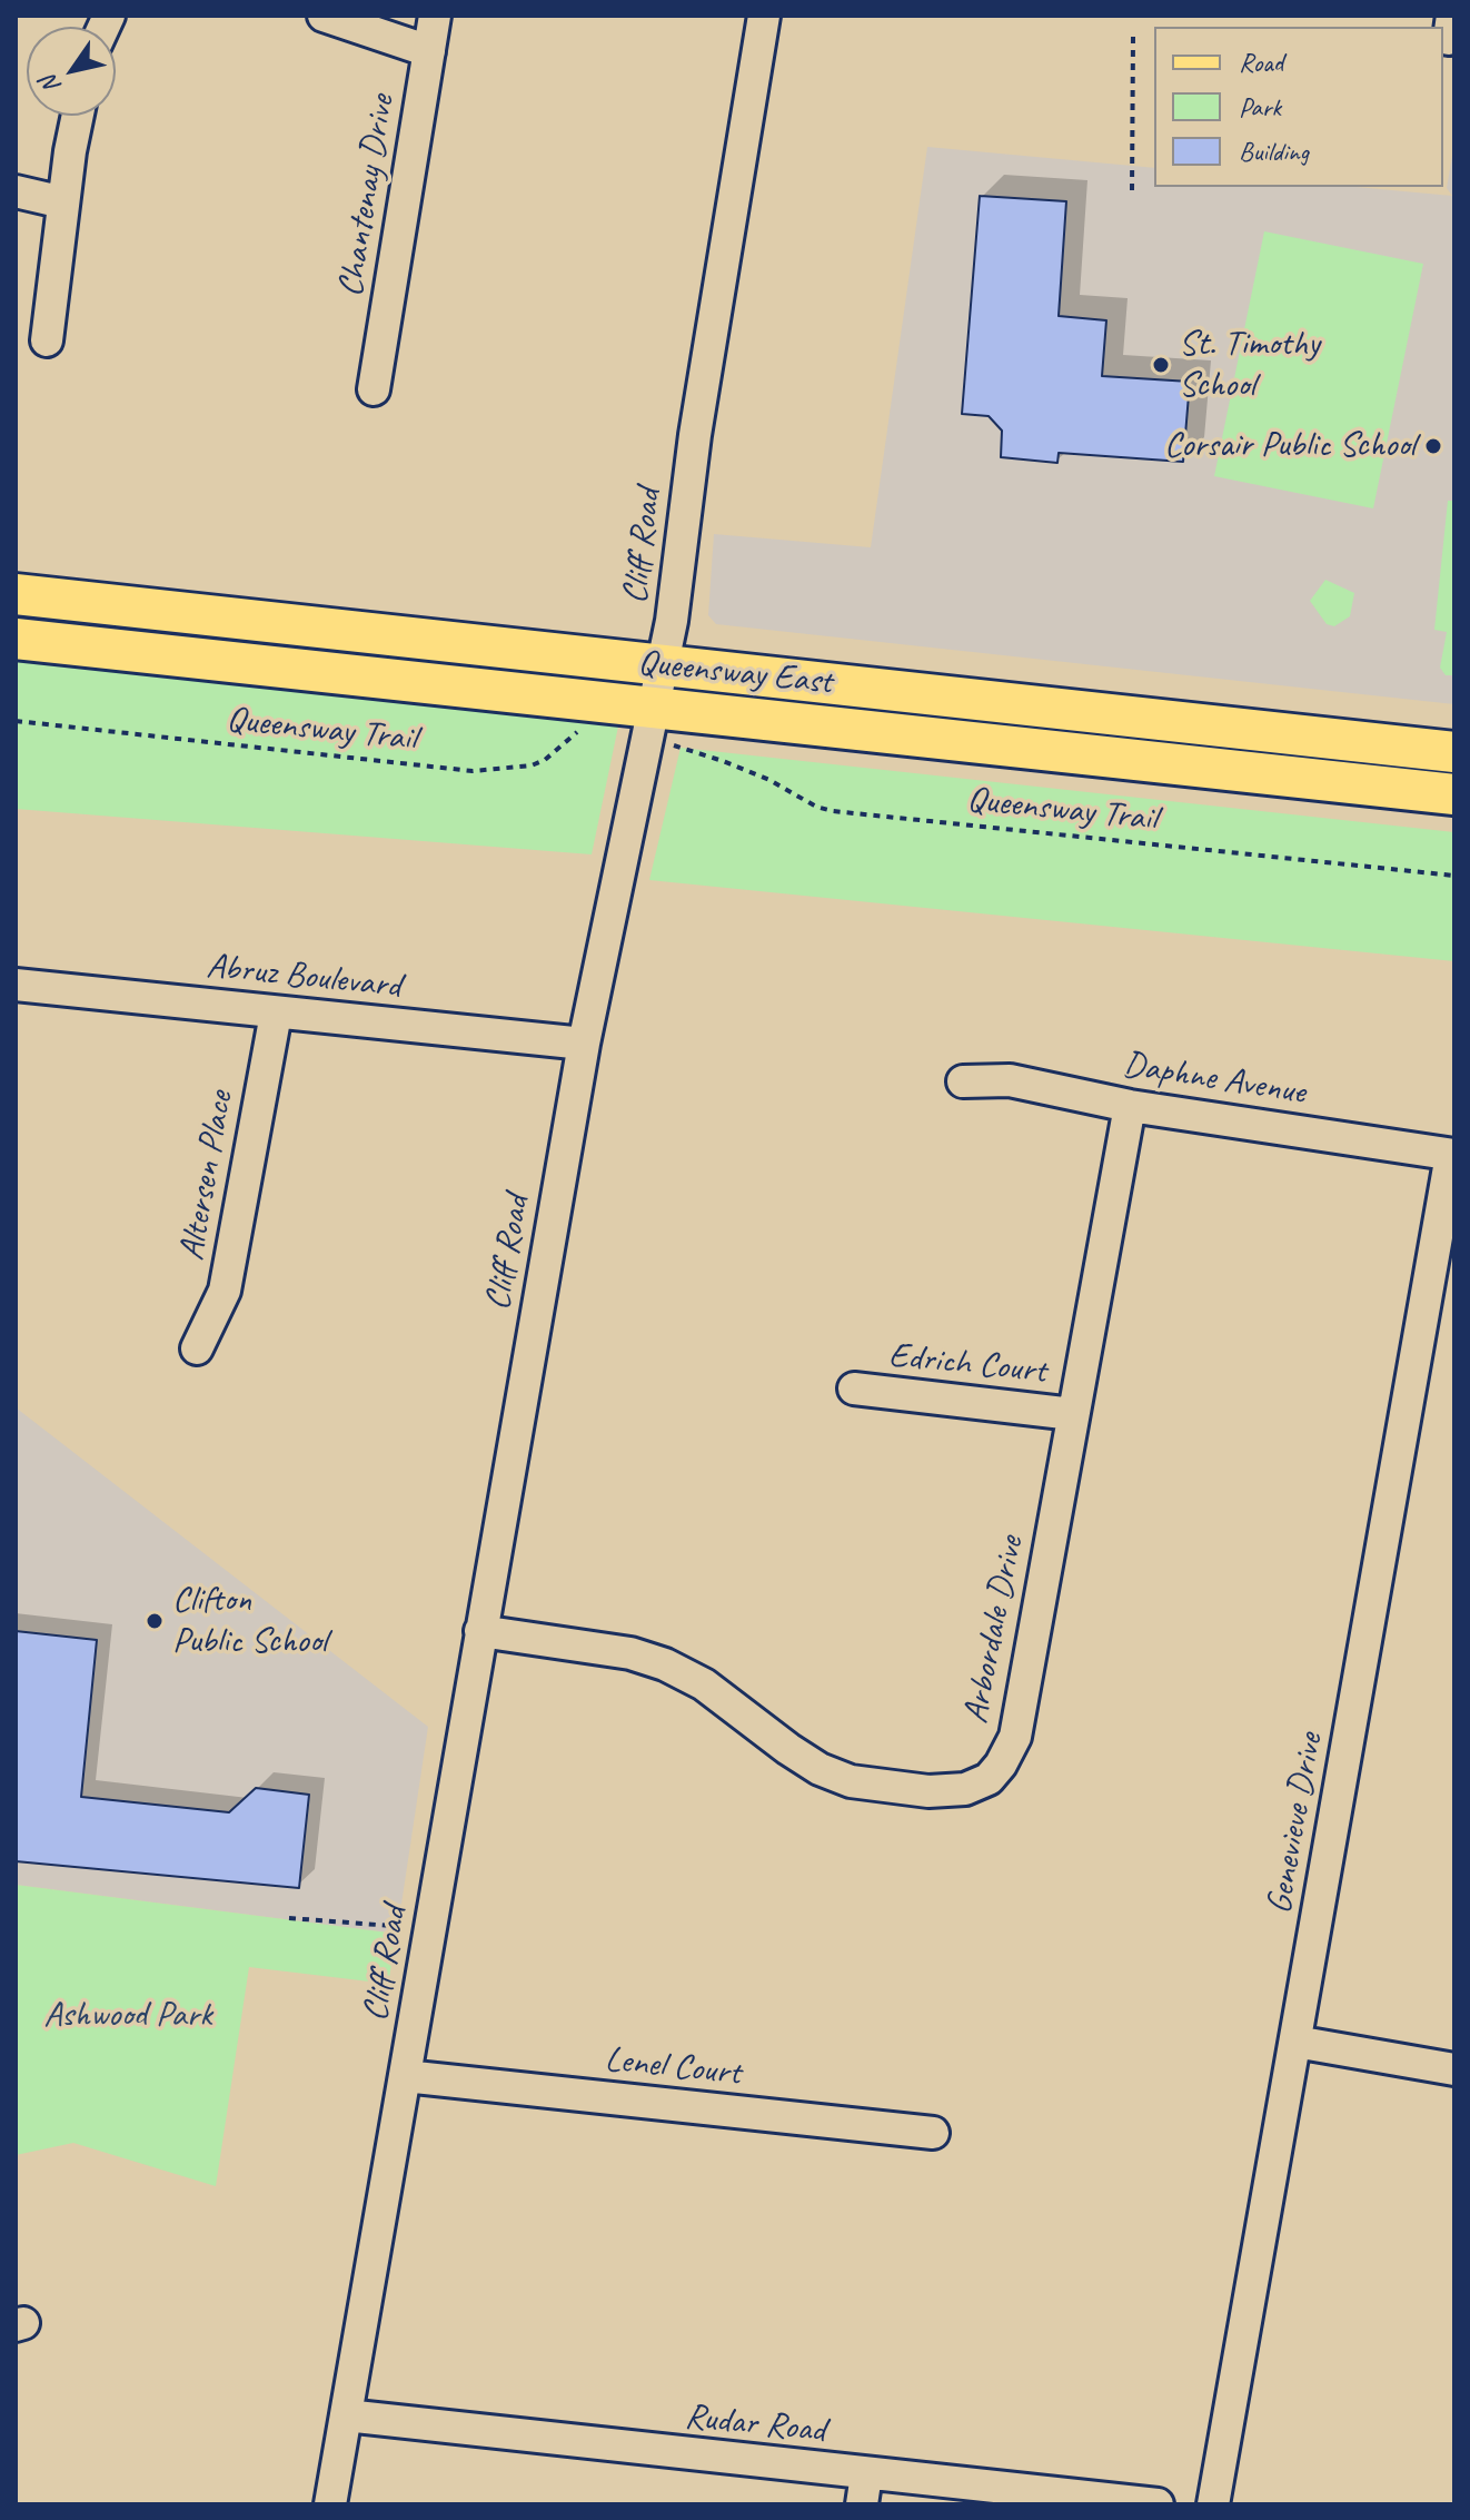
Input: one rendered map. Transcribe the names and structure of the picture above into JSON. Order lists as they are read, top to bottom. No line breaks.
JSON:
{"streets":{"main road":["Queensway East"],"street":["Chantenay Drive","Cliff Road","Abruz Boulevard","Daphne Avenue","Altersen Place","Edrich Court","Arbordale Drive","Genevieve Drive","Lenel Court","Rudar Road"],"path":["Queensway Trail"]},"crossings":[["Cliff Road","Queensway East"],["Cliff Road","Abruz Boulevard"],["Cliff Road","Arbordale Drive"],["Cliff Road","Lenel Court"],["Cliff Road","Rudar Road"],["Abruz Boulevard","Altersen Place"],["Daphne Avenue","Arbordale Drive"],["Daphne Avenue","Genevieve Drive"],["Edrich Court","Arbordale Drive"]],"parks":["Ashwood Park"],"places":["St. Timothy School","Corsair Public School","Clifton Public School"],"legend":["Road","Park","Building"],"north":"bottom left"}
